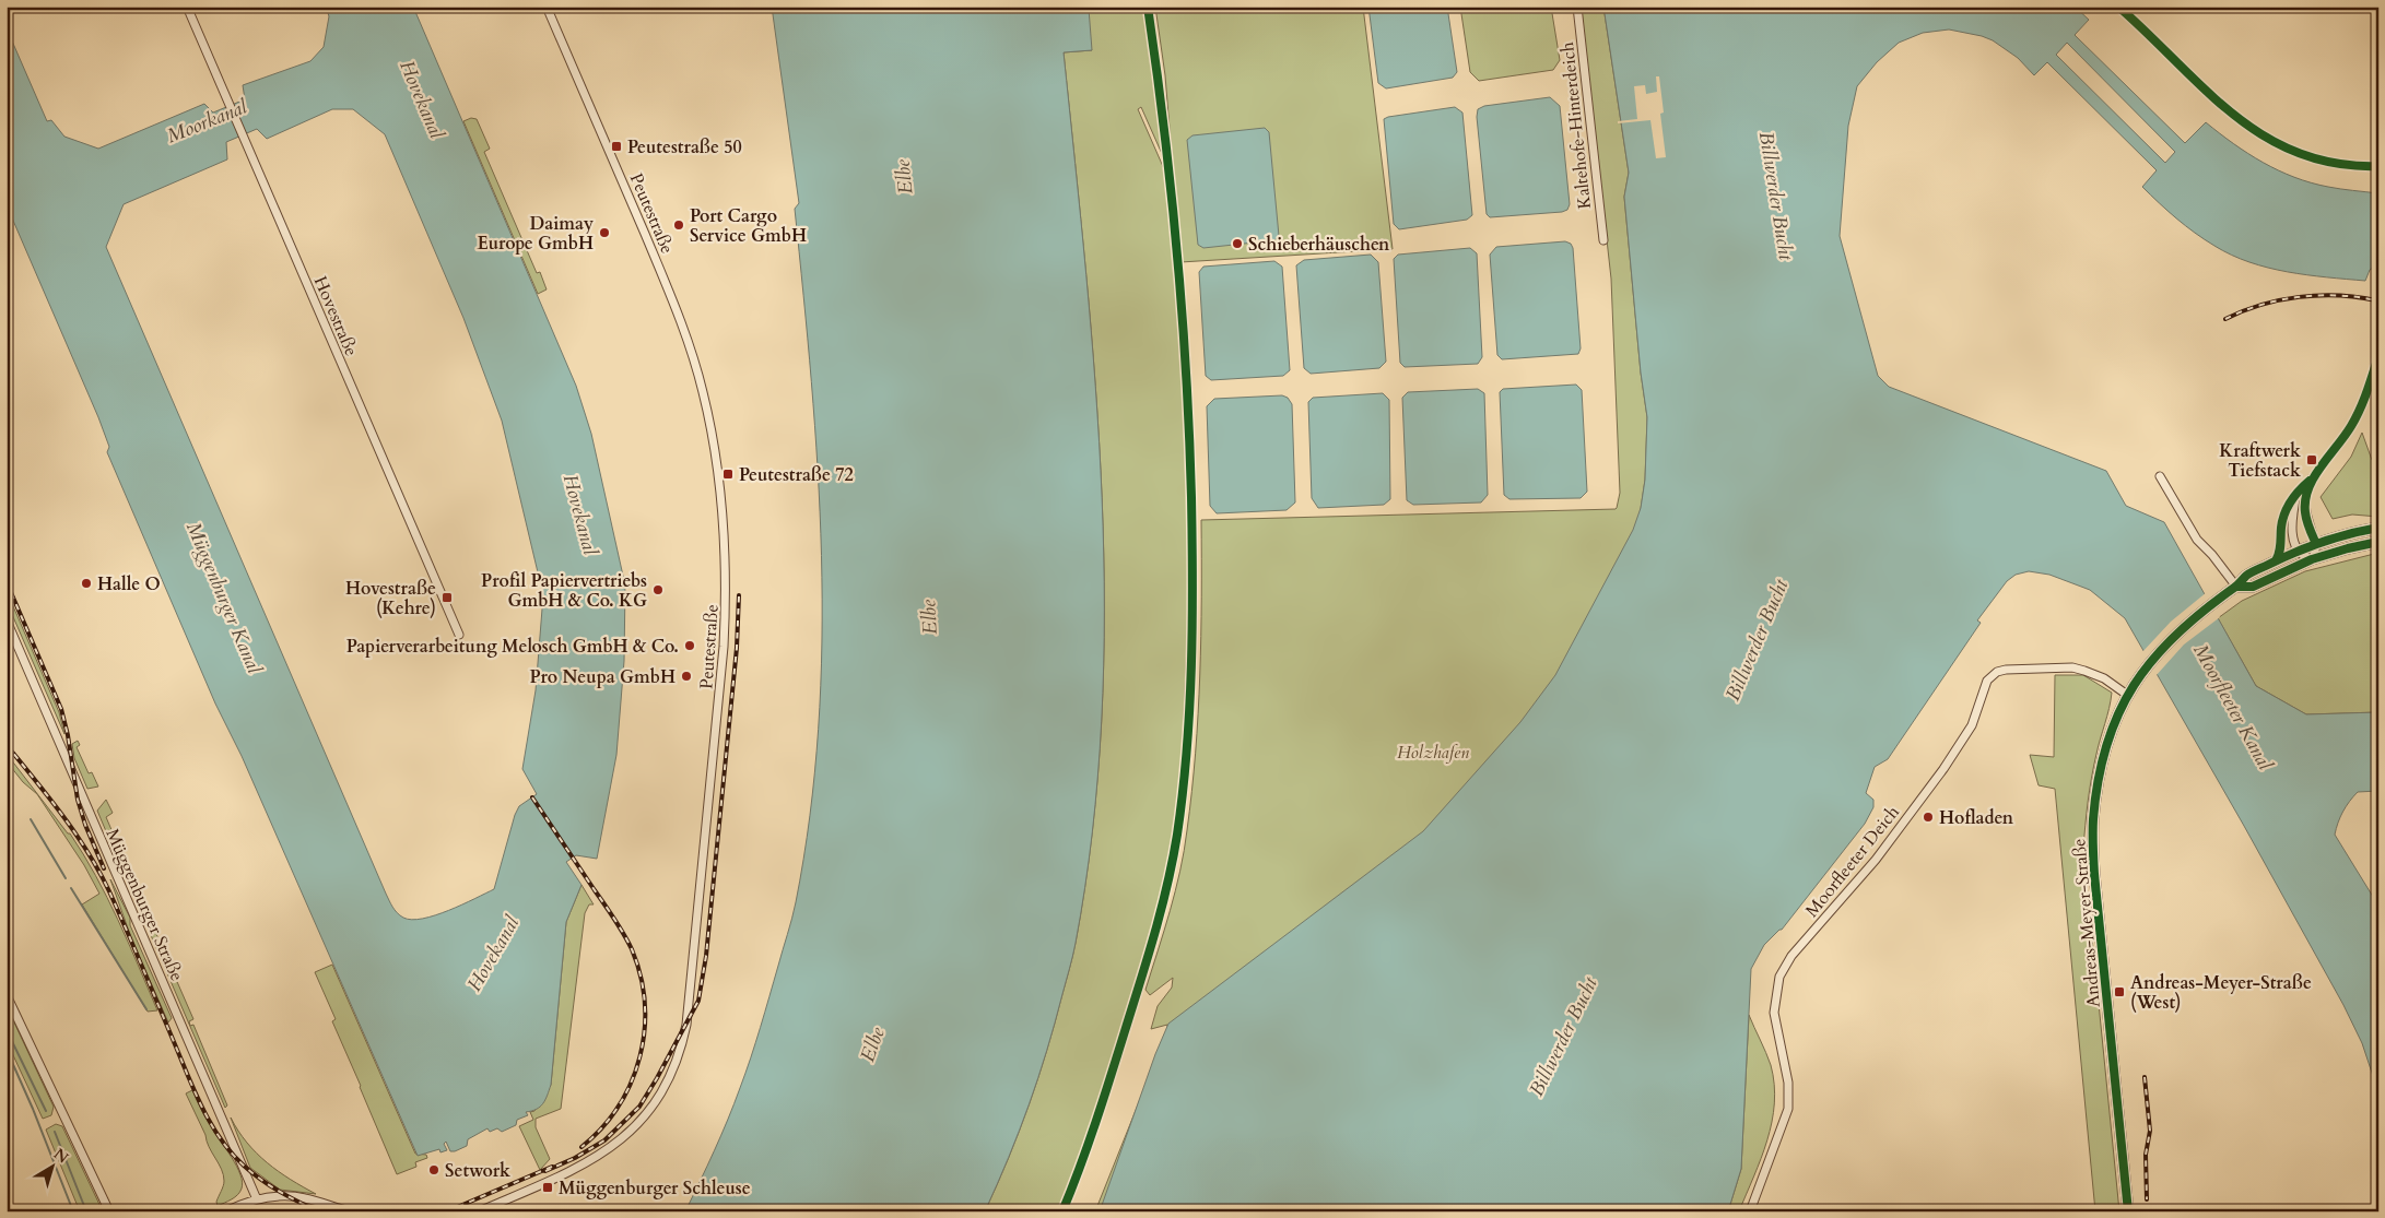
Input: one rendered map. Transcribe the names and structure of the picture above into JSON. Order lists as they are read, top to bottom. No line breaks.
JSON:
{"streets":{"main road":["Andreas-Meyer-Straße"],"street":["Kaltehofe-Hinterdeich","Peutestraße","Hovestraße","Moorfleeter Deich","Müggenburger Straße"]},"crossings":[["Moorfleeter Deich","Andreas-Meyer-Straße"]],"water":["Hovekanal","Moorkanal","Elbe","Billwerder Bucht","Müggenburger Kanal","Moorfleeter Kanal"],"parks":["Holzhafen"],"places":{"transit":["Peutestraße 50","Kraftwerk Tiefstack","Peutestraße 72","Hovestraße (Kehre)","Andreas-Meyer-Straße (West)","Müggenburger Schleuse"],"other":["Port Cargo Service GmbH","Daimay Europe GmbH","Schieberhäuschen","Halle O","Profil Papiervertriebs GmbH & Co. KG","Papierverarbeitung Melosch GmbH & Co.","Pro Neupa GmbH","Hofladen","Setwork"]},"north":"top right"}
